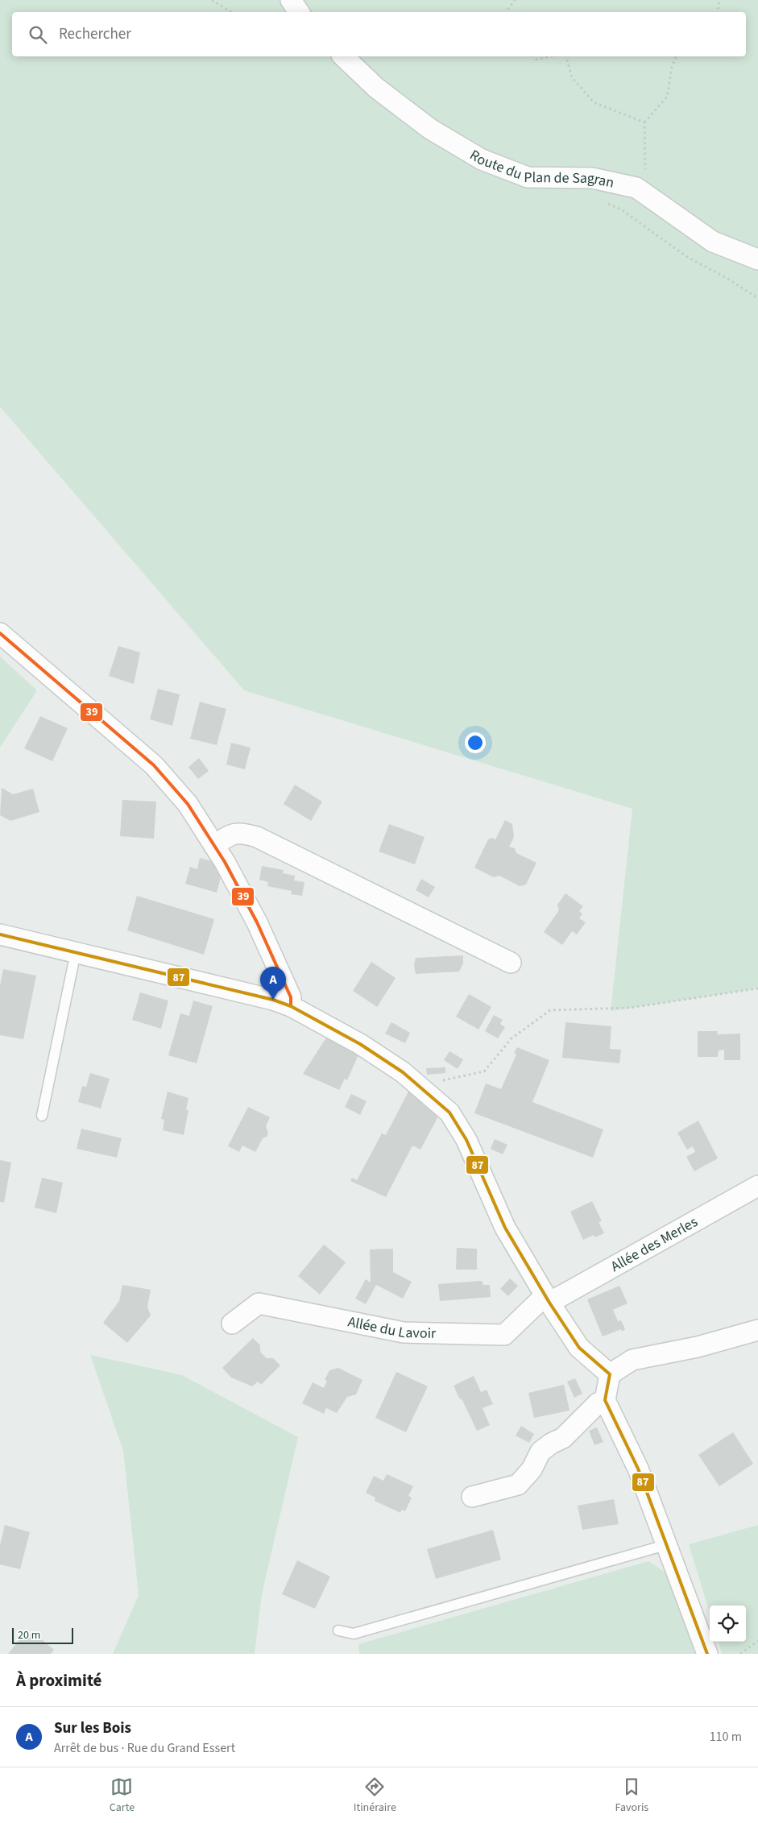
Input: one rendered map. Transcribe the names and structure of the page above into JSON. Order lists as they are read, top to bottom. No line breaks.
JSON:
{"streets":{"street":["Route du Plan de Sagran","Allée des Merles","Allée du Lavoir"]},"crossings":[["Allée des Merles","Allée du Lavoir"]],"lines":["transit line 39","transit line 87"],"scale_bar":"20 m","page":{"search":"Rechercher","pins":"A","scale":"20 m","heading":"À proximité","list":[{"mark":"A","name":"Sur les Bois","note":"Arrêt de bus · Rue du Grand Essert","value":"110 m"}],"nav":["Carte","Itinéraire","Favoris"]}}
